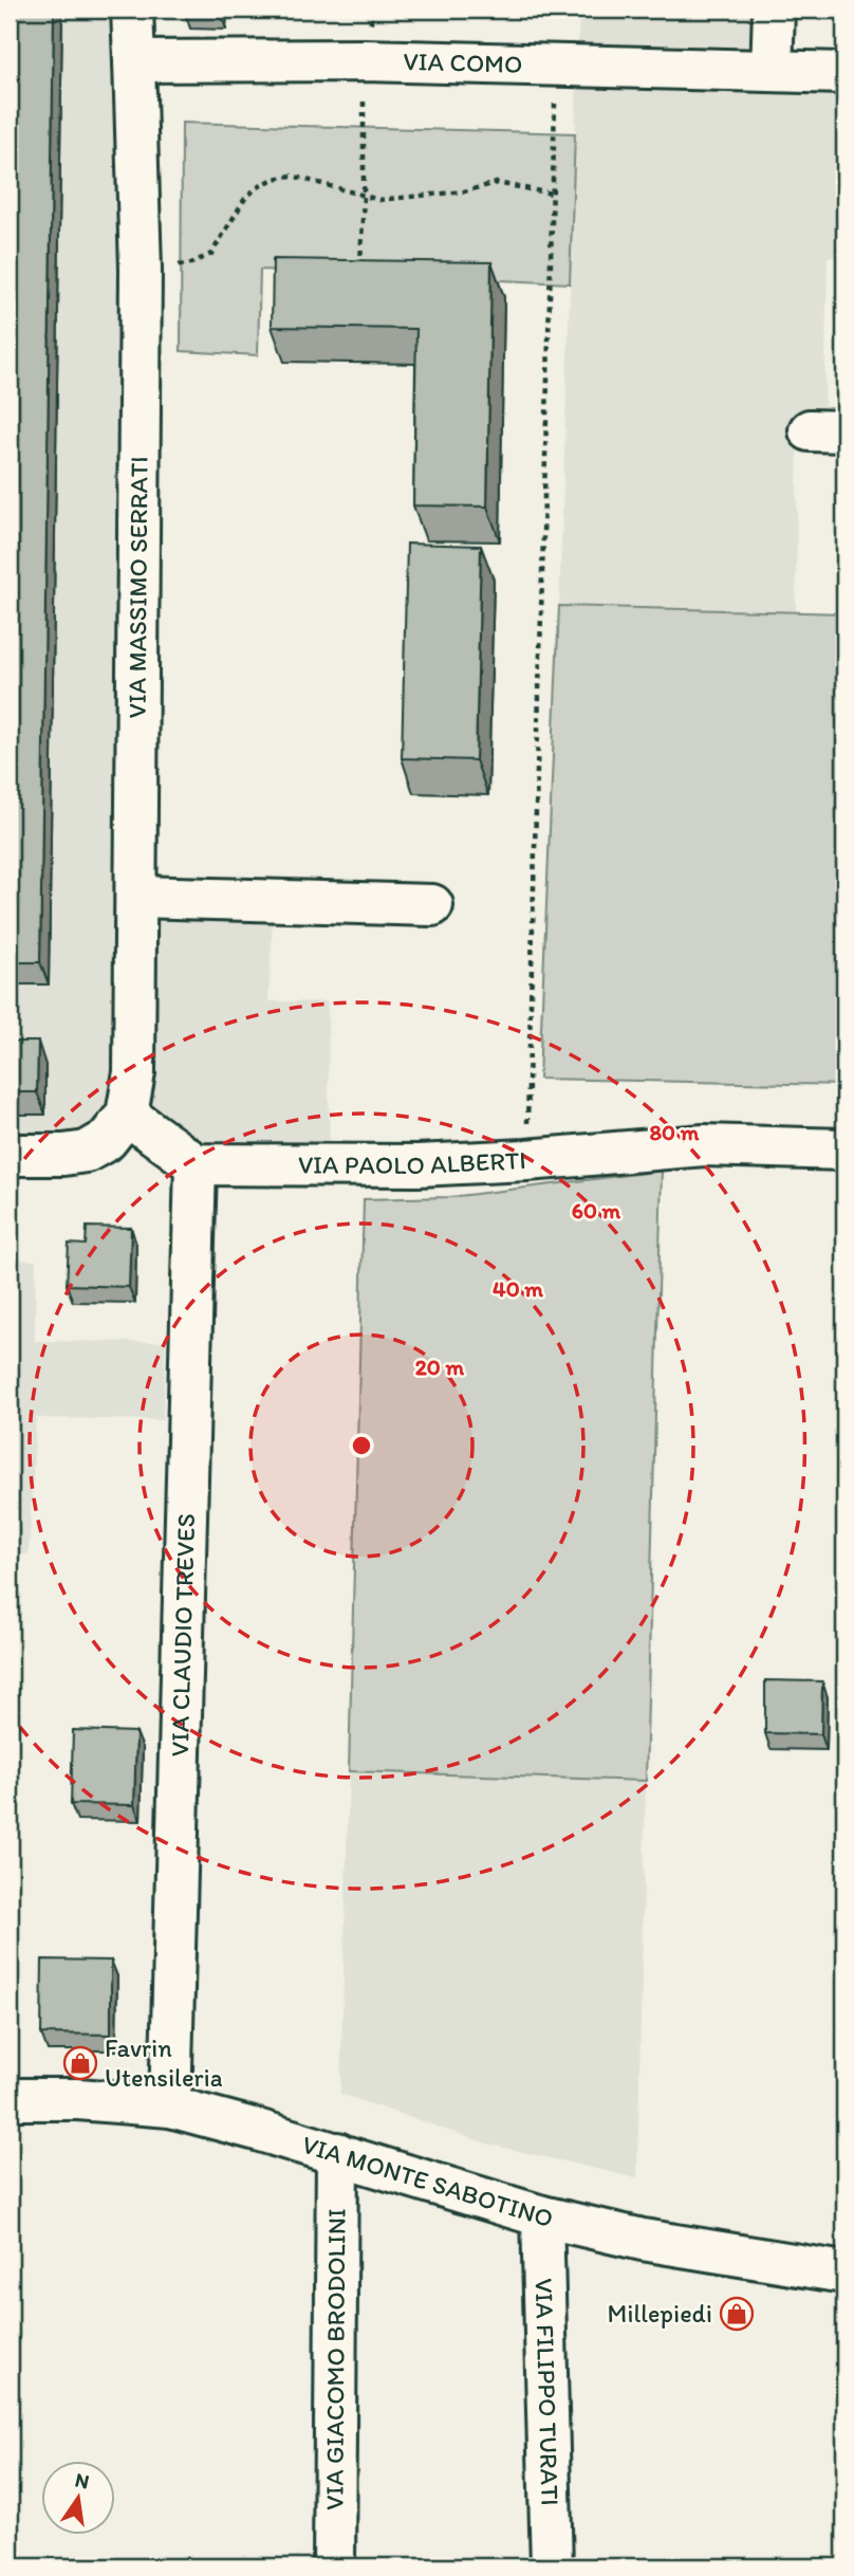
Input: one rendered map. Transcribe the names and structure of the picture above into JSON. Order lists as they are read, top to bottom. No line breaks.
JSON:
{"streets":{"street":["VIA COMO","VIA MASSIMO SERRATI","VIA PAOLO ALBERTI","VIA CLAUDIO TREVES","VIA MONTE SABOTINO","VIA GIACOMO BRODOLINI","VIA FILIPPO TURATI"]},"crossings":[["VIA COMO","VIA MASSIMO SERRATI"],["VIA PAOLO ALBERTI","VIA CLAUDIO TREVES"],["VIA CLAUDIO TREVES","VIA MONTE SABOTINO"],["VIA MONTE SABOTINO","VIA GIACOMO BRODOLINI"],["VIA MONTE SABOTINO","VIA FILIPPO TURATI"]],"places":{"shop":["Favrin Utensileria","Millepiedi"]},"north":"top","rings":["80 m","60 m","40 m","20 m"]}
